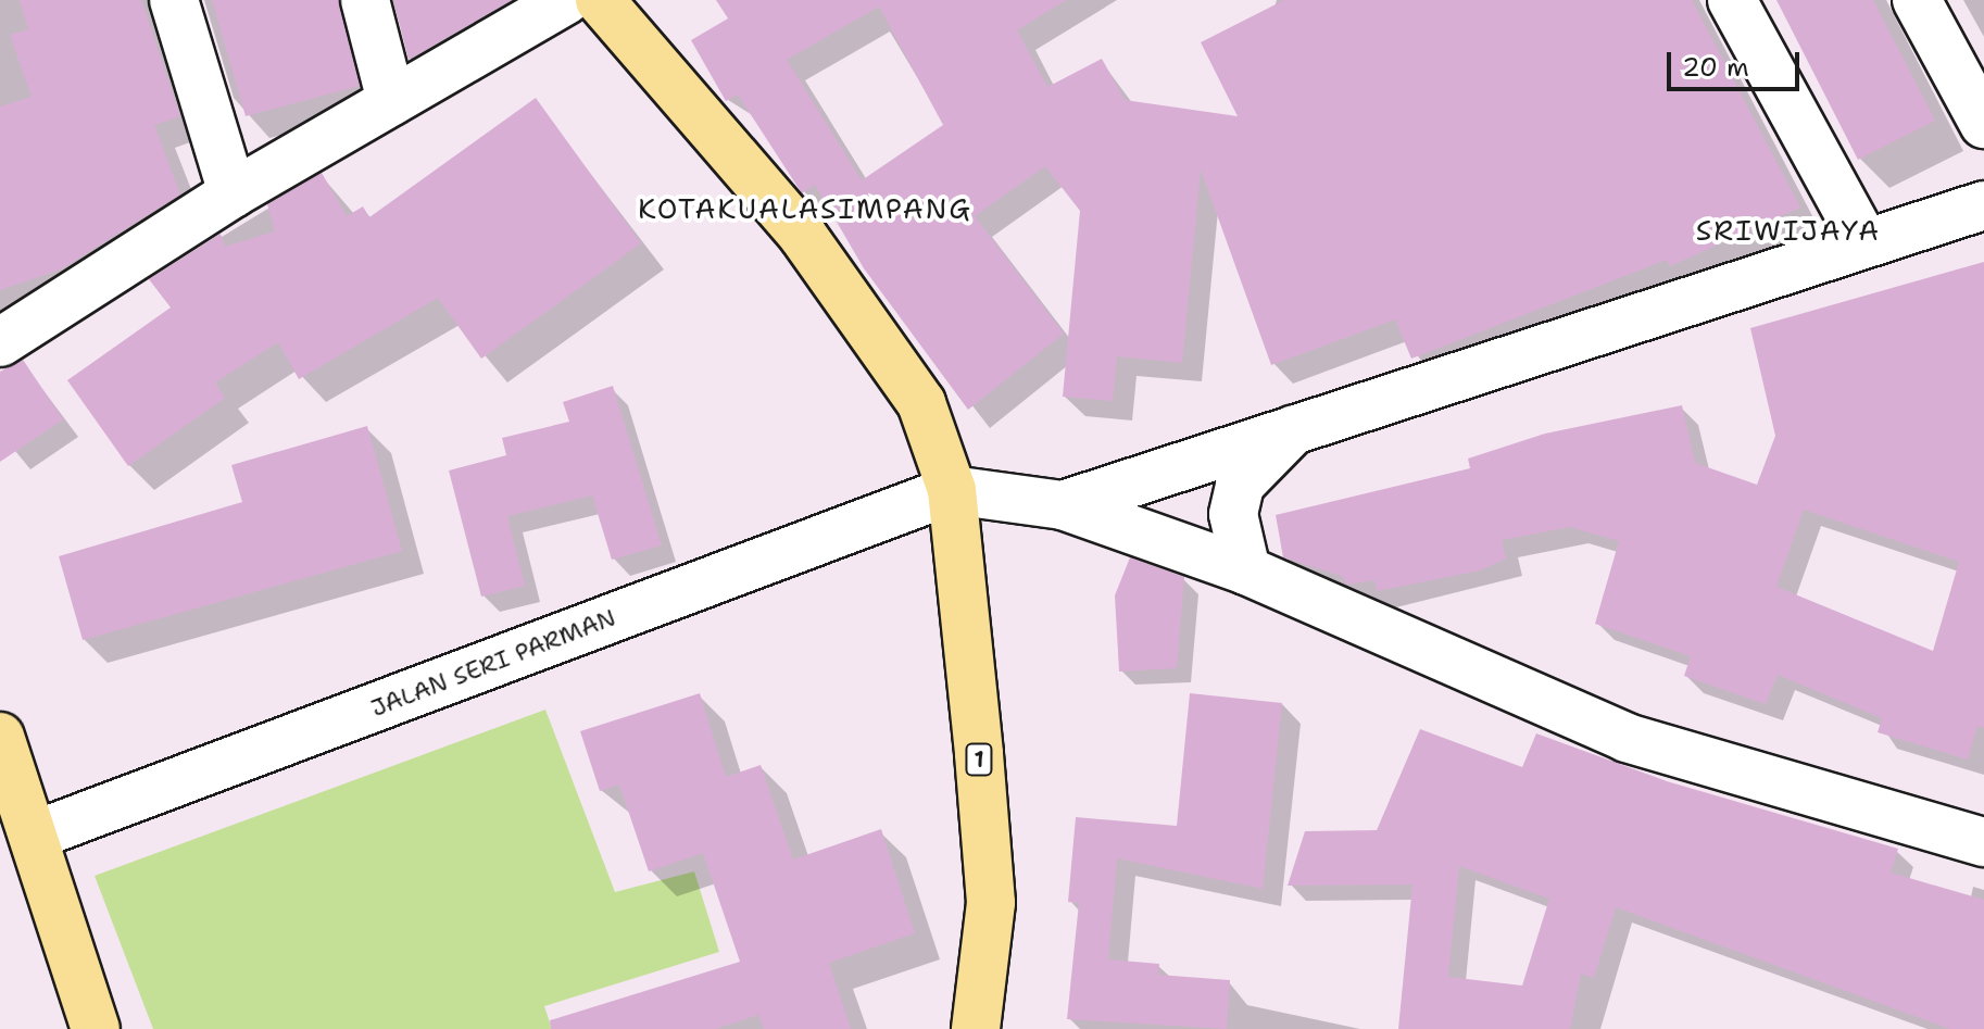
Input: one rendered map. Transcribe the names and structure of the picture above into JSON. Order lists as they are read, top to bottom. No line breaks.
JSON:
{"streets":{"highway":["1"],"street":["JALAN SERI PARMAN"]},"crossings":[["JALAN SERI PARMAN","1"]],"districts":["KOTAKUALASIMPANG","SRIWIJAYA"],"scale_bar":"20 m"}
